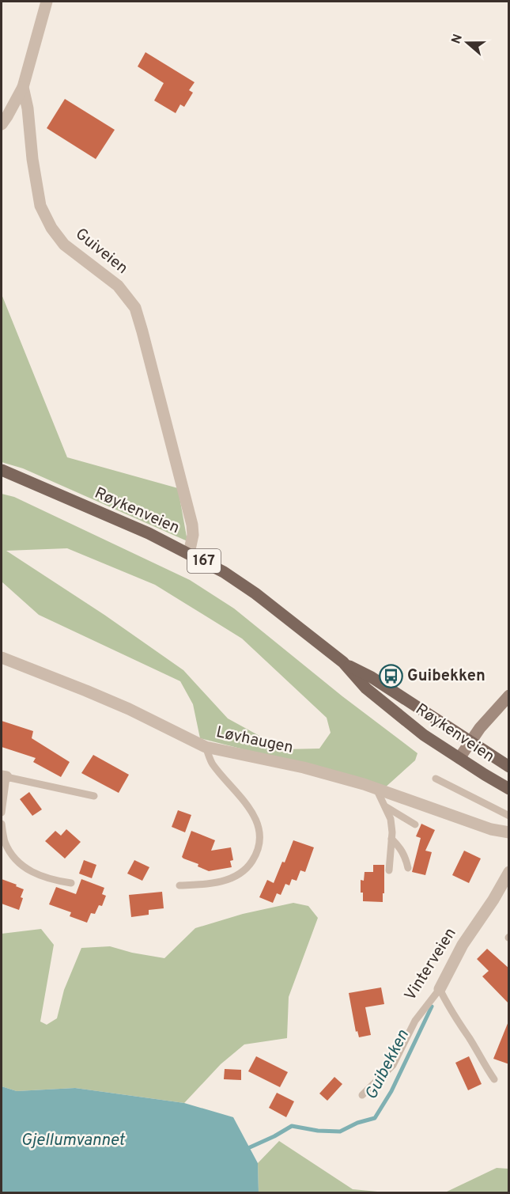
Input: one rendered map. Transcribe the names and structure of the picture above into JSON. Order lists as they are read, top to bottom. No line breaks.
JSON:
{"streets":{"main road":["Røykenveien","167"],"street":["Guiveien","Løvhaugen","Vinterveien"]},"crossings":[["Guiveien","Røykenveien"]],"water":["Guibekken","Gjellumvannet"],"places":{"bus stop":["Guibekken"]},"north":"left"}
